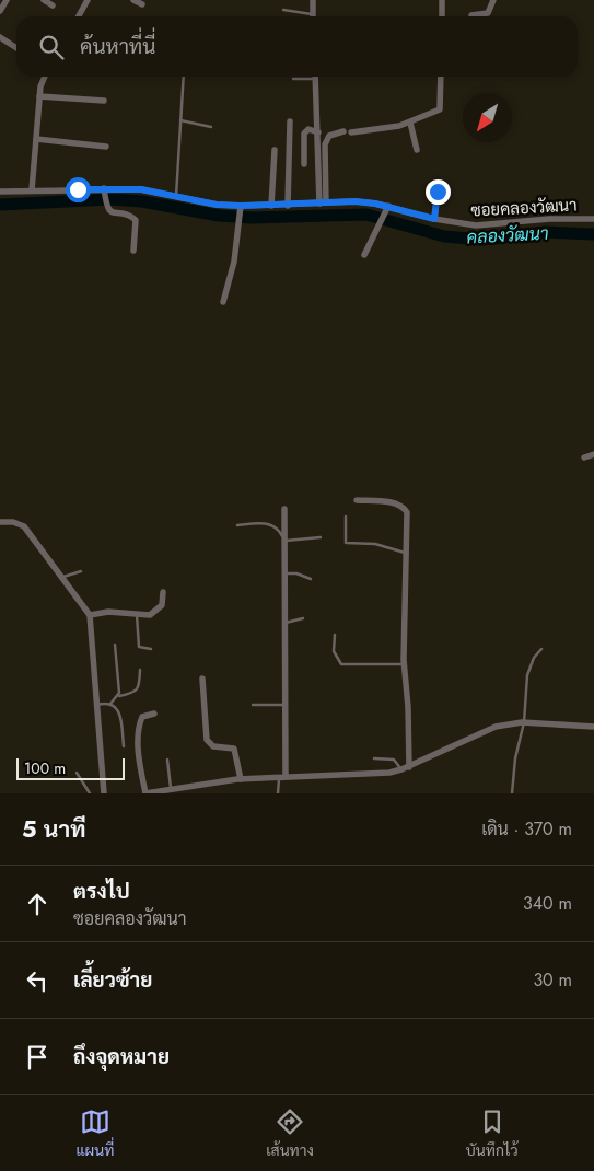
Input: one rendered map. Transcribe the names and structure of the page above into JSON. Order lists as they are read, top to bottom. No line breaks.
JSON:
{"streets":{"street":["ซอยคลองวัฒนา"]},"water":["คลองวัฒนา"],"scale_bar":"100 m","north":"bottom left","page":{"search":"ค้นหาที่นี่","scale":"100 m","heading":["5 นาที","เดิน · 370 m"],"list":[["ตรงไป","ซอยคลองวัฒนา","340 m"],["เลี้ยวซ้าย","30 m"],"ถึงจุดหมาย"],"nav":["แผนที่","เส้นทาง","บันทึกไว้"]}}
